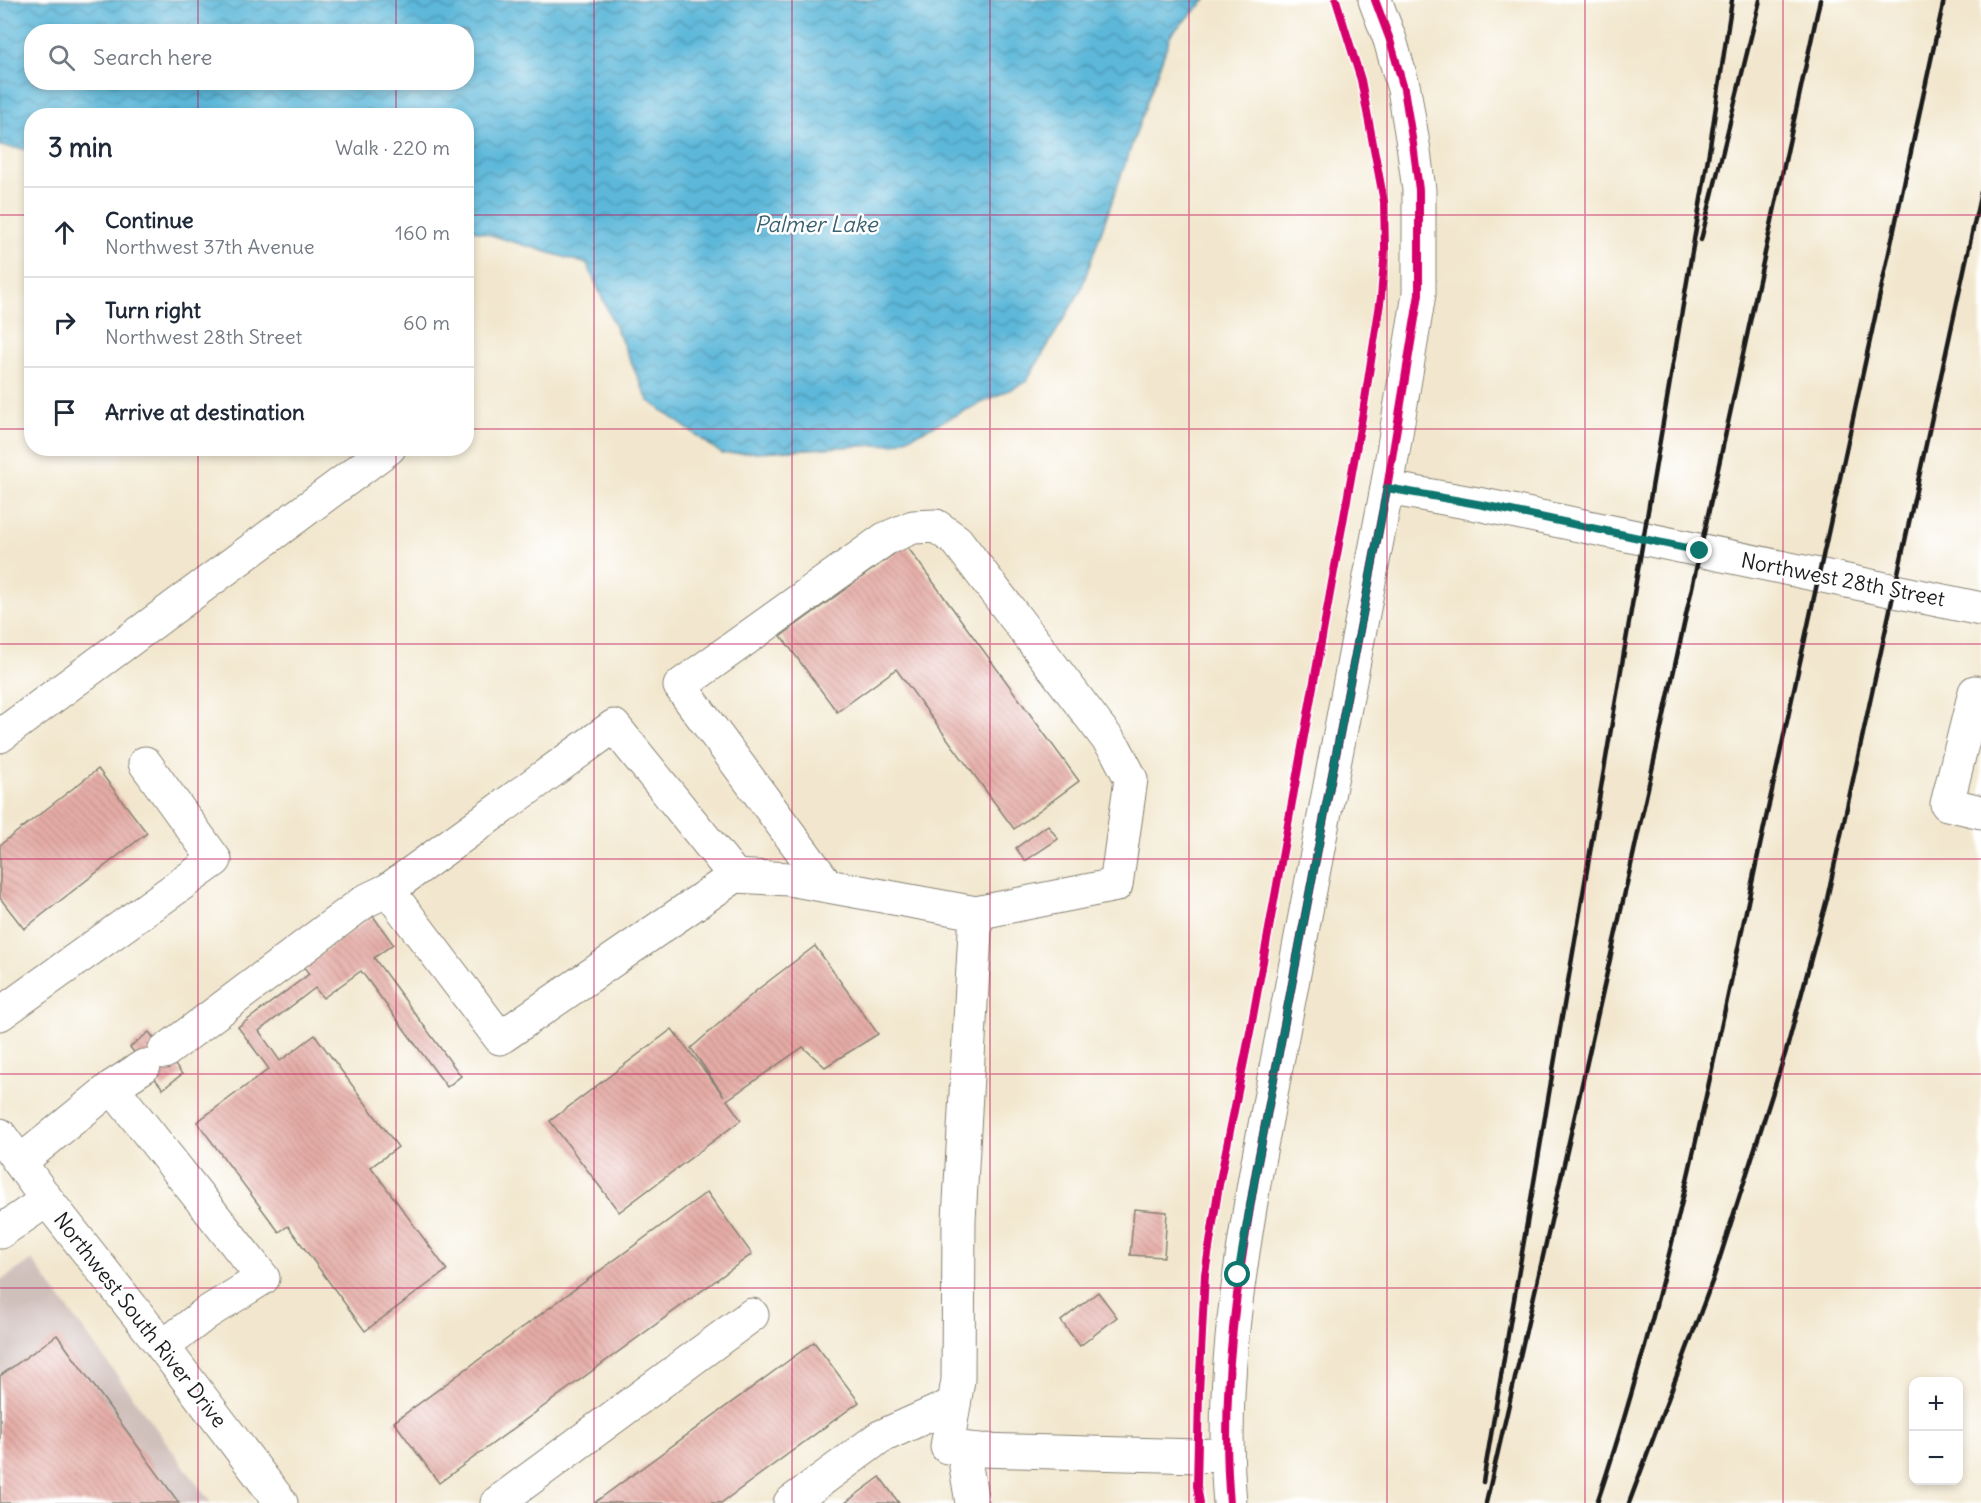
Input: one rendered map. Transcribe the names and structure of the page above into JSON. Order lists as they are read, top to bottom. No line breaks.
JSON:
{"streets":{"street":["Northwest 28th Street","Northwest South River Drive"]},"water":["Palmer Lake"],"page":{"search":"Search here","heading":["3 min","Walk · 220 m"],"list":[["Continue","Northwest 37th Avenue","160 m"],["Turn right","Northwest 28th Street","60 m"],"Arrive at destination"],"map_buttons":["+","−"]}}
